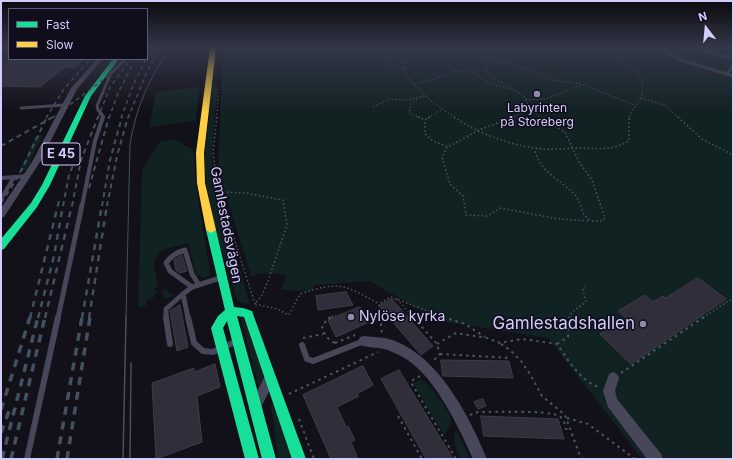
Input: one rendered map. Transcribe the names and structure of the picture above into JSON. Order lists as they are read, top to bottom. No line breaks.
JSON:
{"streets":{"main road":["E 45","Gamlestadsvägen"]},"places":["Labyrinten på Storeberg","Nylöse kyrka","Gamlestadshallen"],"legend":["Fast","Slow"],"north":"top"}
